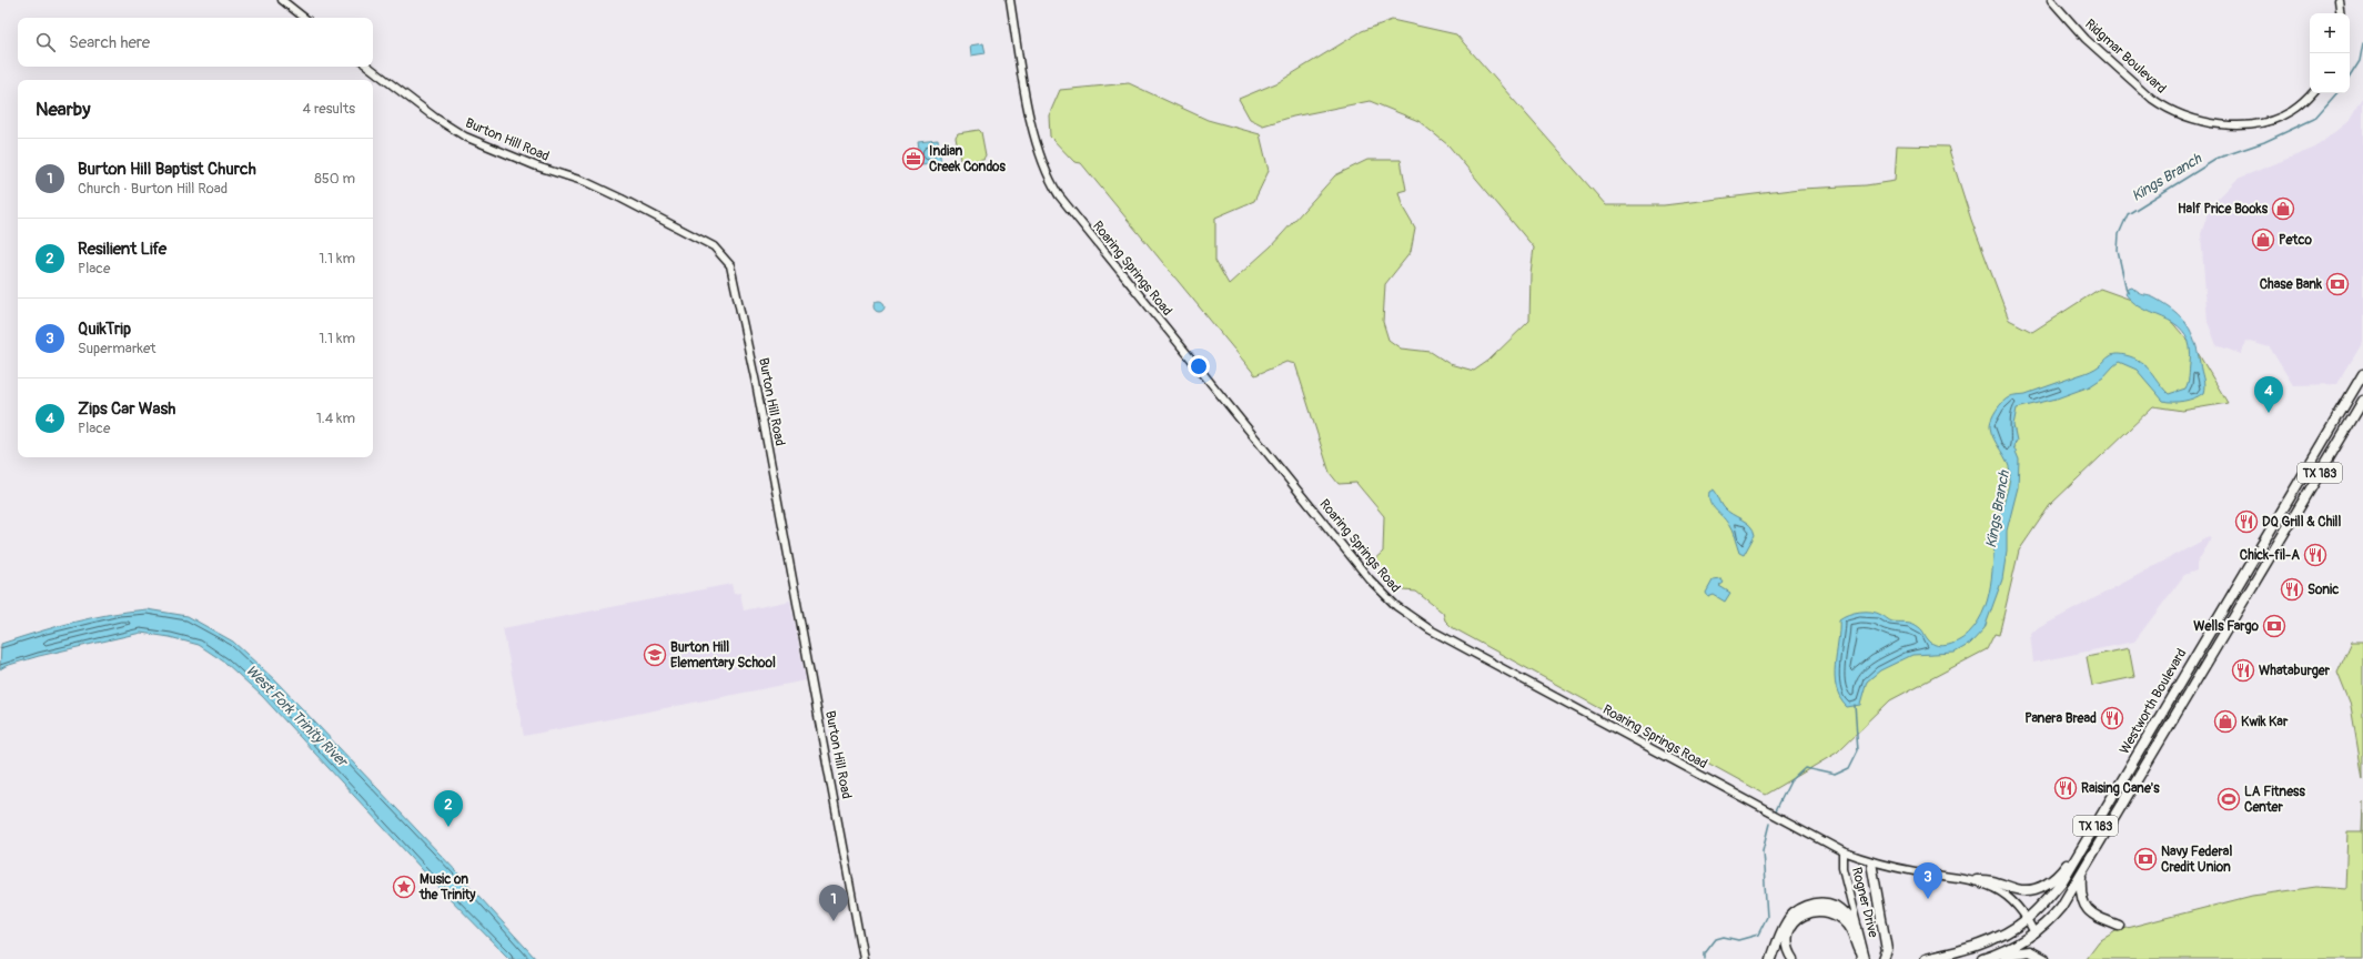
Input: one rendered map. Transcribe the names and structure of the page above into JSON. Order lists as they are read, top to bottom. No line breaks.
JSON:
{"streets":{"main road":["TX 183","Westworth Boulevard"],"street":["Ridgmar Boulevard","Burton Hill Road","Roaring Springs Road","Rogner Drive"]},"crossings":[["Roaring Springs Road","Westworth Boulevard"],["Roaring Springs Road","Rogner Drive"]],"water":["Kings Branch","West Fork Trinity River"],"places":{"office":["Indian Creek Condos"],"shop":["Half Price Books","Petco","Kwik Kar"],"bank":["Chase Bank","Wells Fargo","Navy Federal Credit Union"],"restaurant":["DQ Grill & Chill","Chick-fil-A","Sonic","Whataburger","Panera Bread","Raising Cane's"],"school or university":["Burton Hill Elementary School"],"sports":["LA Fitness Center"],"place":["Music on the Trinity"]},"page":{"map_buttons":["+","−"],"search":"Search here","heading":["Nearby","4 results"],"list":[{"mark":"1","name":"Burton Hill Baptist Church","note":"Church · Burton Hill Road","value":"850 m"},{"mark":"2","name":"Resilient Life","note":"Place","value":"1.1 km"},{"mark":"3","name":"QuikTrip","note":"Supermarket","value":"1.1 km"},{"mark":"4","name":"Zips Car Wash","note":"Place","value":"1.4 km"}],"pins":["4","2","3","1"]}}
